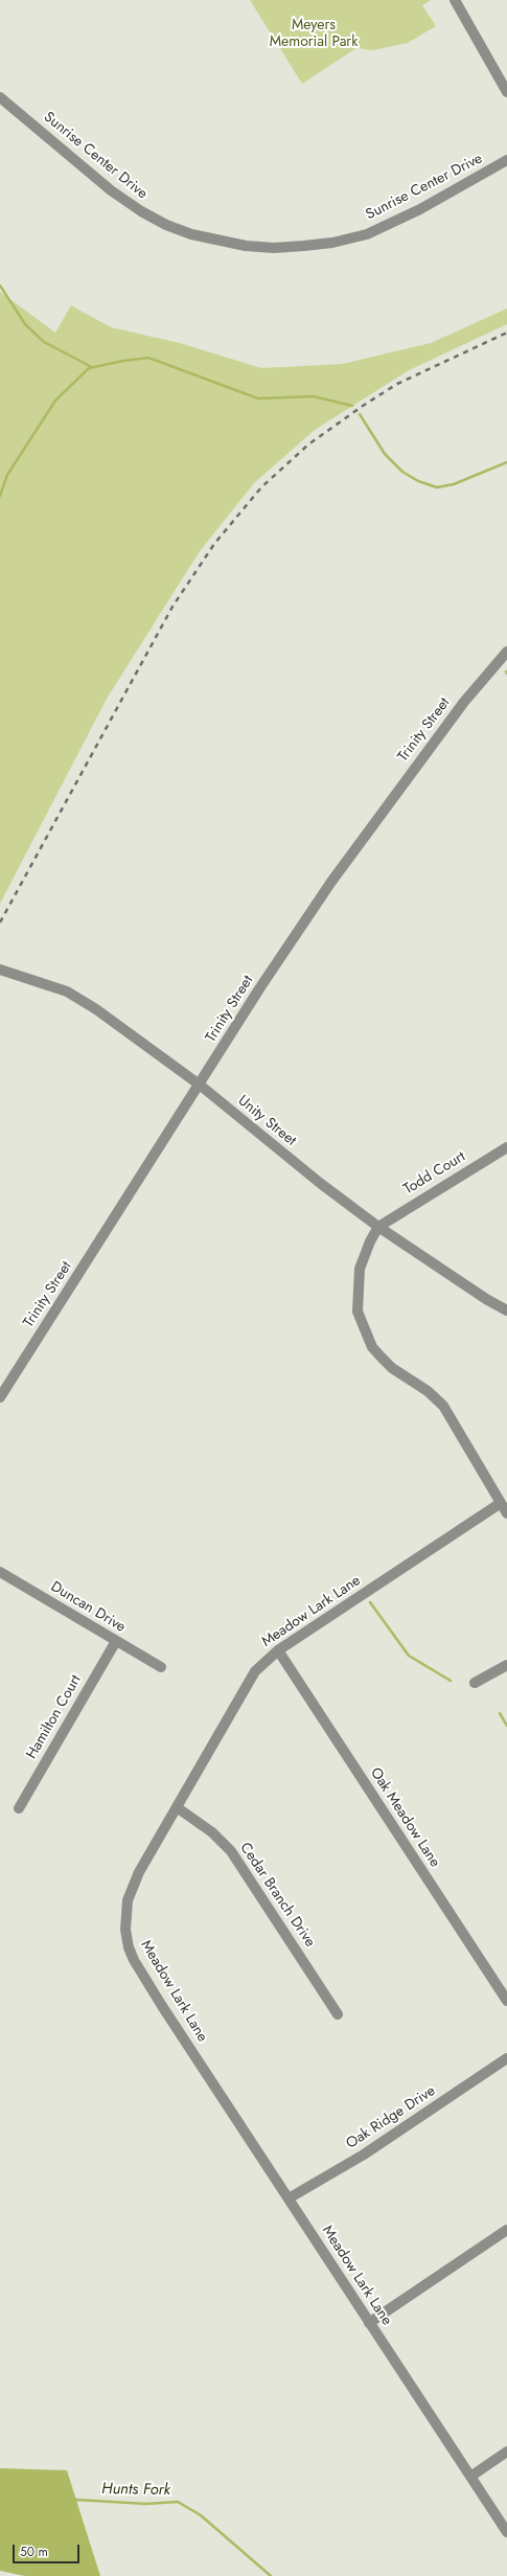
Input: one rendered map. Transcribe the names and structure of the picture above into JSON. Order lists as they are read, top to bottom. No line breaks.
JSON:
{"streets":{"street":["Sunrise Center Drive","Trinity Street","Unity Street","Todd Court","Duncan Drive","Meadow Lark Lane","Hamilton Court","Oak Meadow Lane","Cedar Branch Drive","Oak Ridge Drive"]},"crossings":[["Trinity Street","Unity Street"],["Unity Street","Todd Court"],["Duncan Drive","Hamilton Court"],["Meadow Lark Lane","Oak Meadow Lane"],["Meadow Lark Lane","Cedar Branch Drive"],["Meadow Lark Lane","Oak Ridge Drive"]],"water":["Hunts Fork"],"parks":["Meyers Memorial Park"],"scale_bar":"50 m"}
